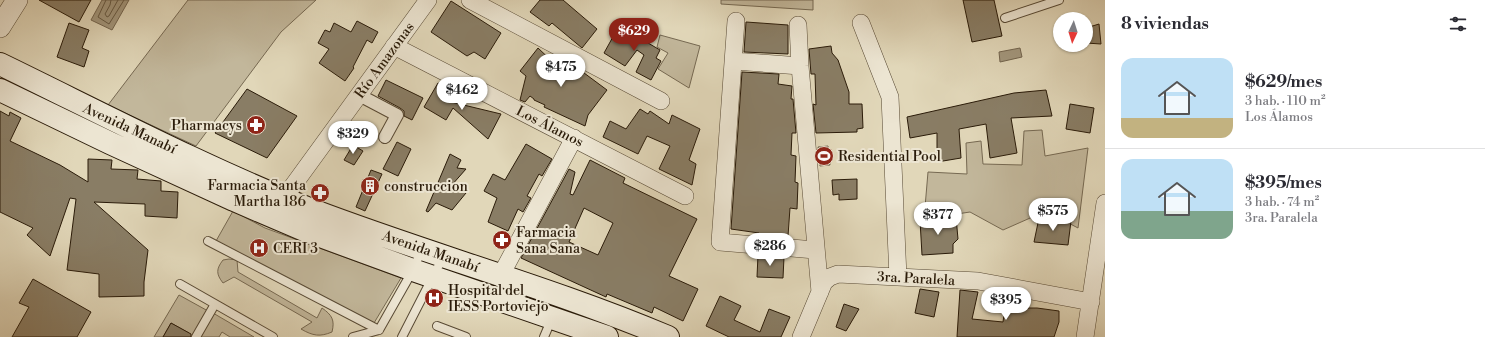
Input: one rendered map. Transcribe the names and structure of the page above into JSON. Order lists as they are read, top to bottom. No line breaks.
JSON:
{"streets":{"main road":["Avenida Manabí"],"street":["Río Amazonas","Los Álamos","3ra. Paralela"]},"crossings":[["Río Amazonas","Los Álamos"],["Río Amazonas","Avenida Manabí"]],"places":{"pharmacy":["Pharmacys","Farmacia Santa Martha 186","Farmacia Sana Sana"],"sports":["Residential Pool"],"building":["construccion"],"hospital":["CERI 3","Hospital del IESS Portoviejo"]},"north":"bottom","page":{"heading":"8 viviendas","price":["$629","$475","$462","$329","$575","$377","$286","$395"],"list":[{"name":"$629/mes","note":"3 hab. · 110 m² · Los Álamos"},{"name":"$395/mes","note":"3 hab. · 74 m² · 3ra. Paralela"}]}}
